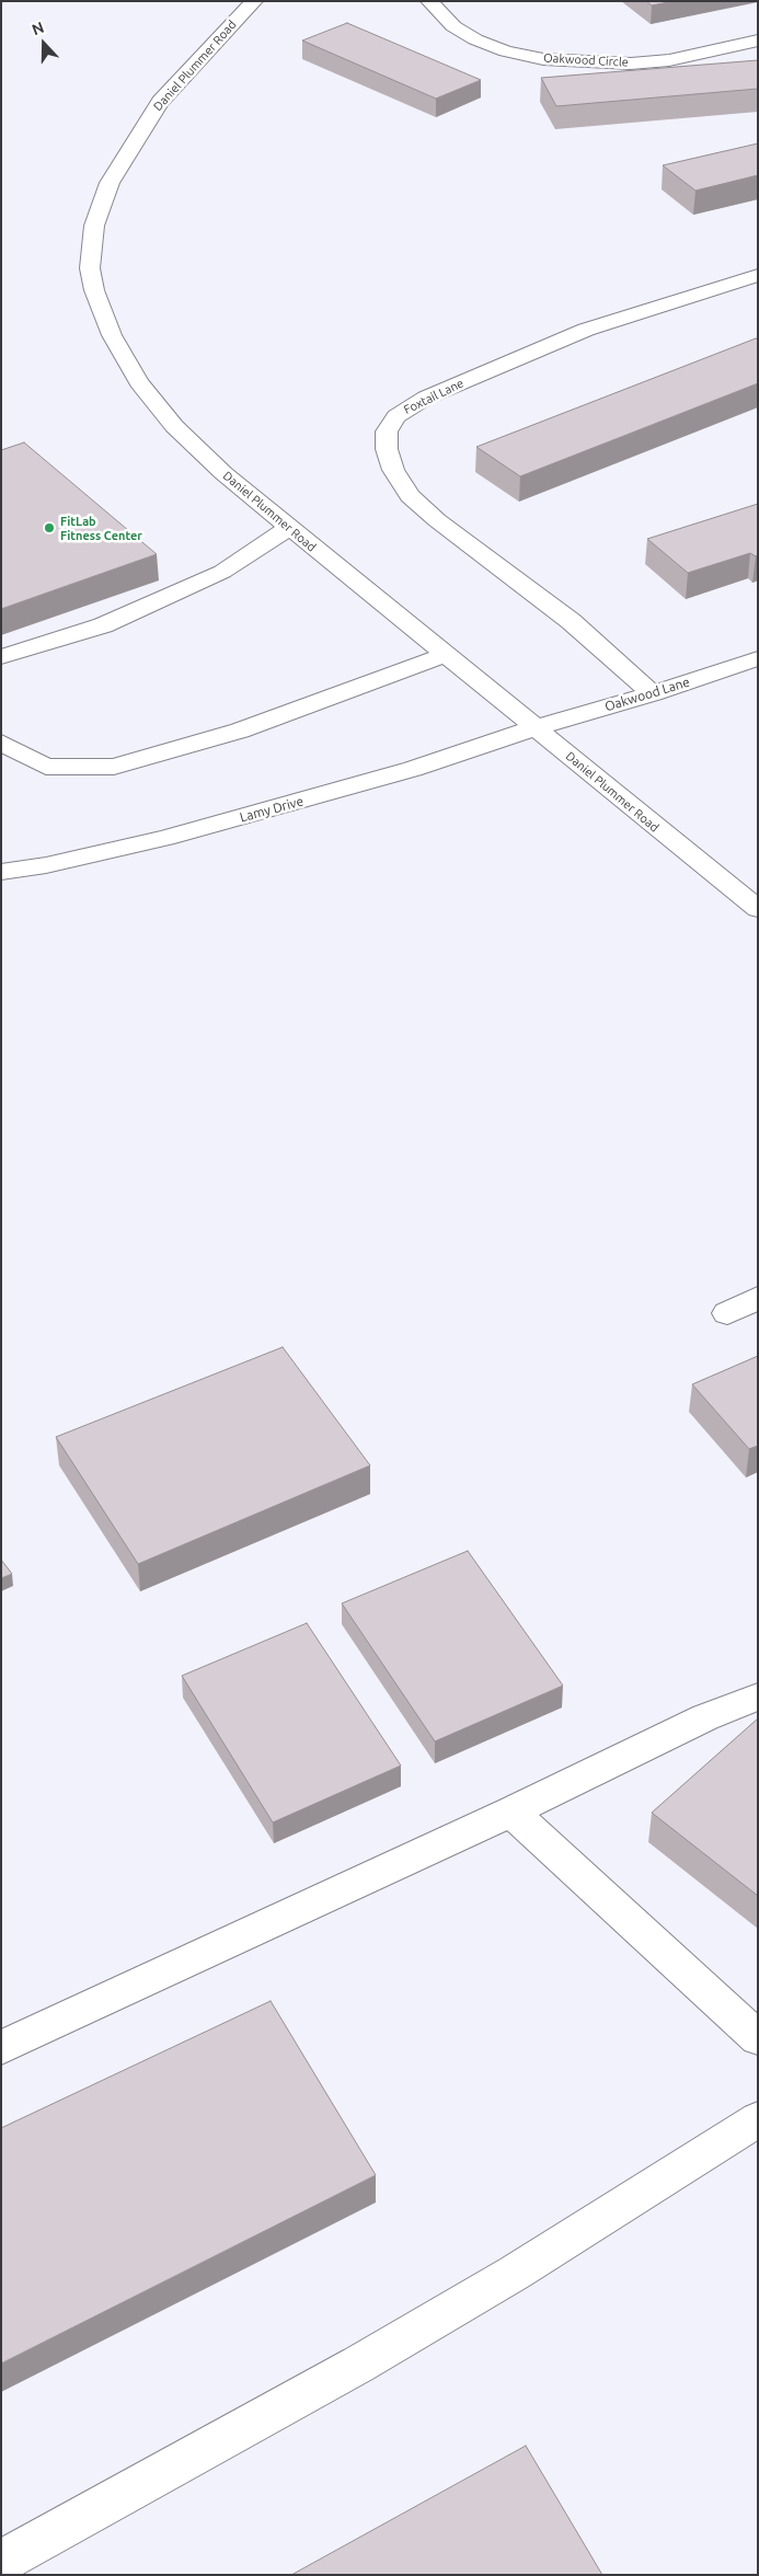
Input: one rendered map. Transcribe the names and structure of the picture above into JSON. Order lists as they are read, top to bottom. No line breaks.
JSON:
{"streets":{"street":["Oakwood Circle","Daniel Plummer Road","Foxtail Lane","Oakwood Lane","Lamy Drive"]},"crossings":[["Daniel Plummer Road","Oakwood Lane"],["Daniel Plummer Road","Lamy Drive"],["Foxtail Lane","Oakwood Lane"],["Oakwood Lane","Lamy Drive"]],"places":["FitLab Fitness Center"],"north":"top"}
